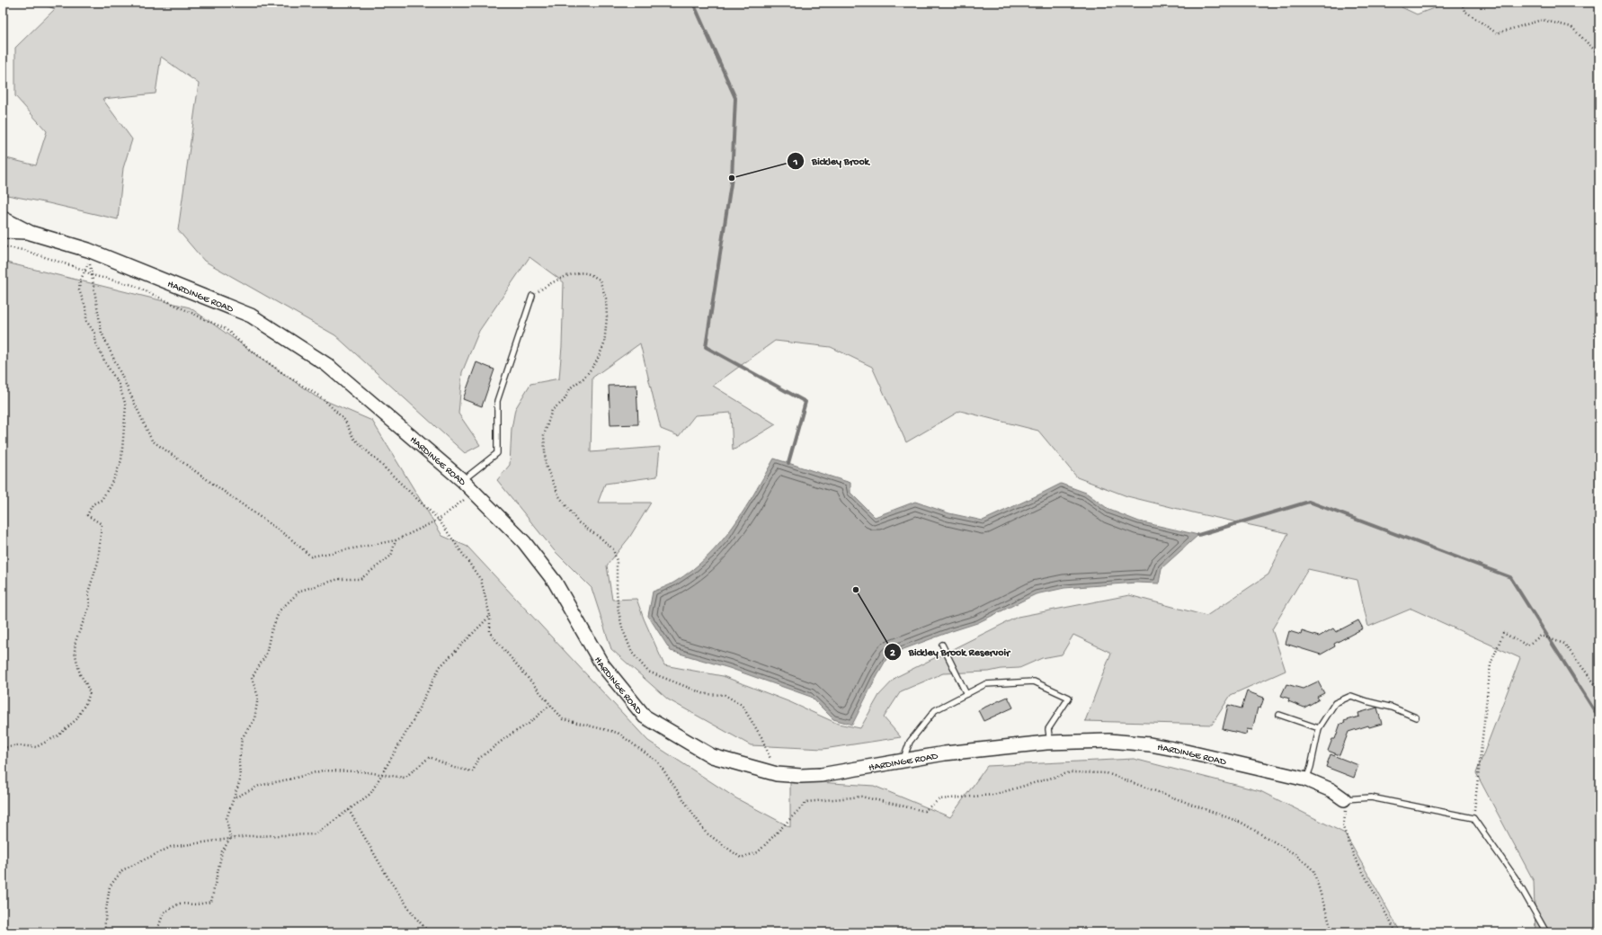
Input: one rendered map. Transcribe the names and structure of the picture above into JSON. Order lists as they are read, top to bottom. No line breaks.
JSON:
{"streets":{"street":["HARDINGE ROAD"]},"places":["Bickley Brook","Bickley Brook Reservoir"]}
